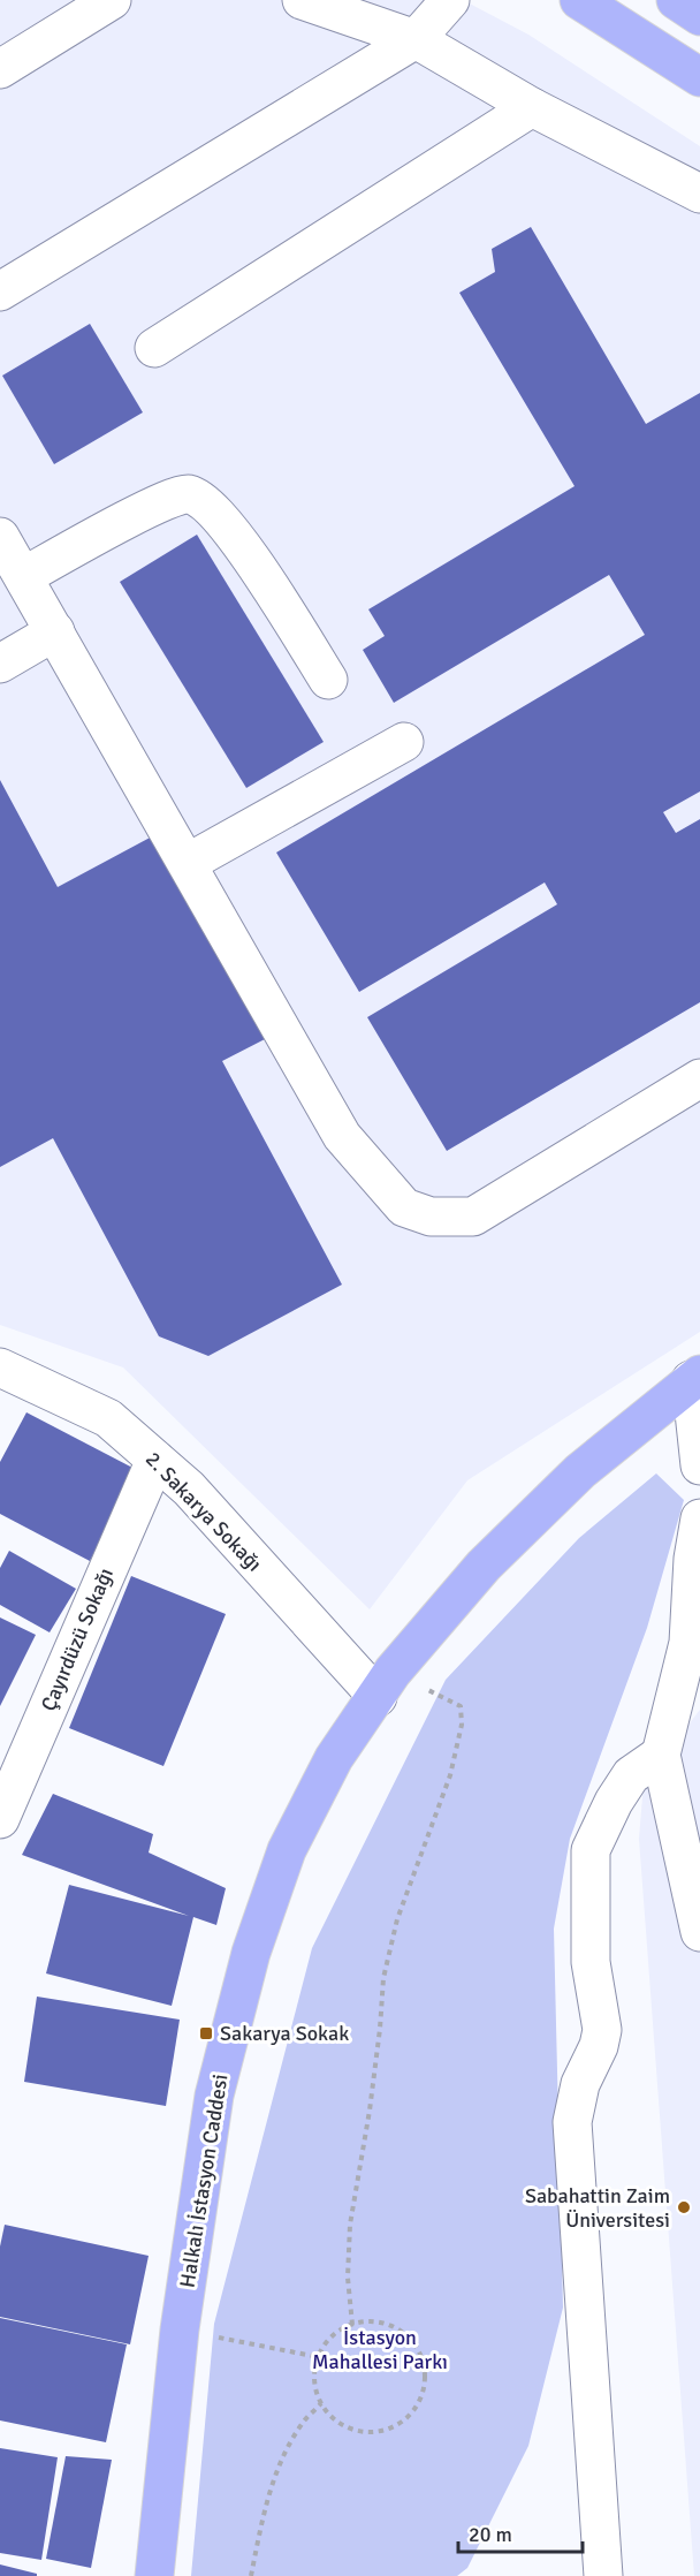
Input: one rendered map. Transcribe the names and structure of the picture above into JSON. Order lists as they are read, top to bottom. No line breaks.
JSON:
{"streets":{"main road":["Halkalı İstasyon Caddesi"],"street":["2. Sakarya Sokağı","Çayırdüzü Sokağı"]},"crossings":[["2. Sakarya Sokağı","Çayırdüzü Sokağı"],["2. Sakarya Sokağı","Halkalı İstasyon Caddesi"]],"parks":["İstasyon Mahallesi Parkı"],"places":{"transit":["Sakarya Sokak"],"other":["Sabahattin Zaim Üniversitesi"]},"scale_bar":"20 m"}
